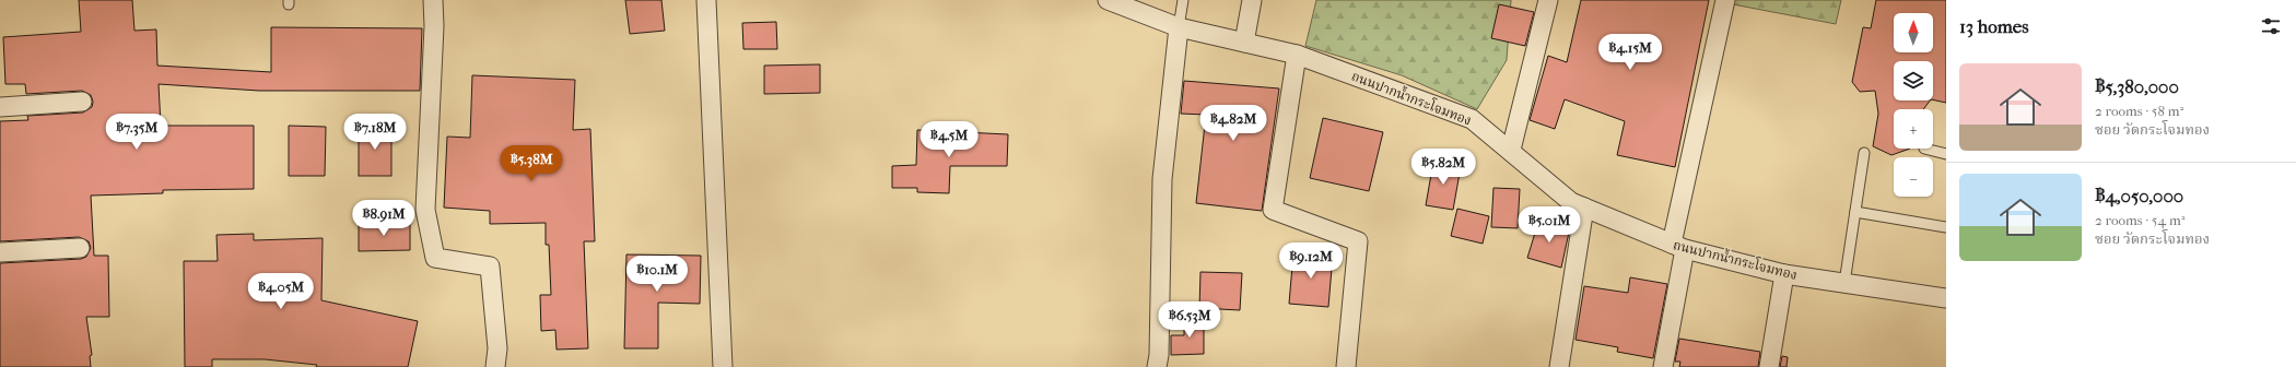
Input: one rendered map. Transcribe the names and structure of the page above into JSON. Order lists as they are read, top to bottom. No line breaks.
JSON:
{"streets":{"street":["ถนนปากน้ำกระโจมทอง"]},"north":"top","page":{"heading":"13 homes","map_buttons":["+","−"],"price":["฿4.15M","฿4.82M","฿7.35M","฿7.18M","฿4.5M","฿5.38M","฿5.82M","฿8.91M","฿5.01M","฿9.12M","฿10.1M","฿4.05M","฿6.53M"],"list":[{"name":"฿5,380,000","note":"2 rooms · 58 m² · ซอย วัดกระโจมทอง"},{"name":"฿4,050,000","note":"2 rooms · 54 m² · ซอย วัดกระโจมทอง"}]}}
